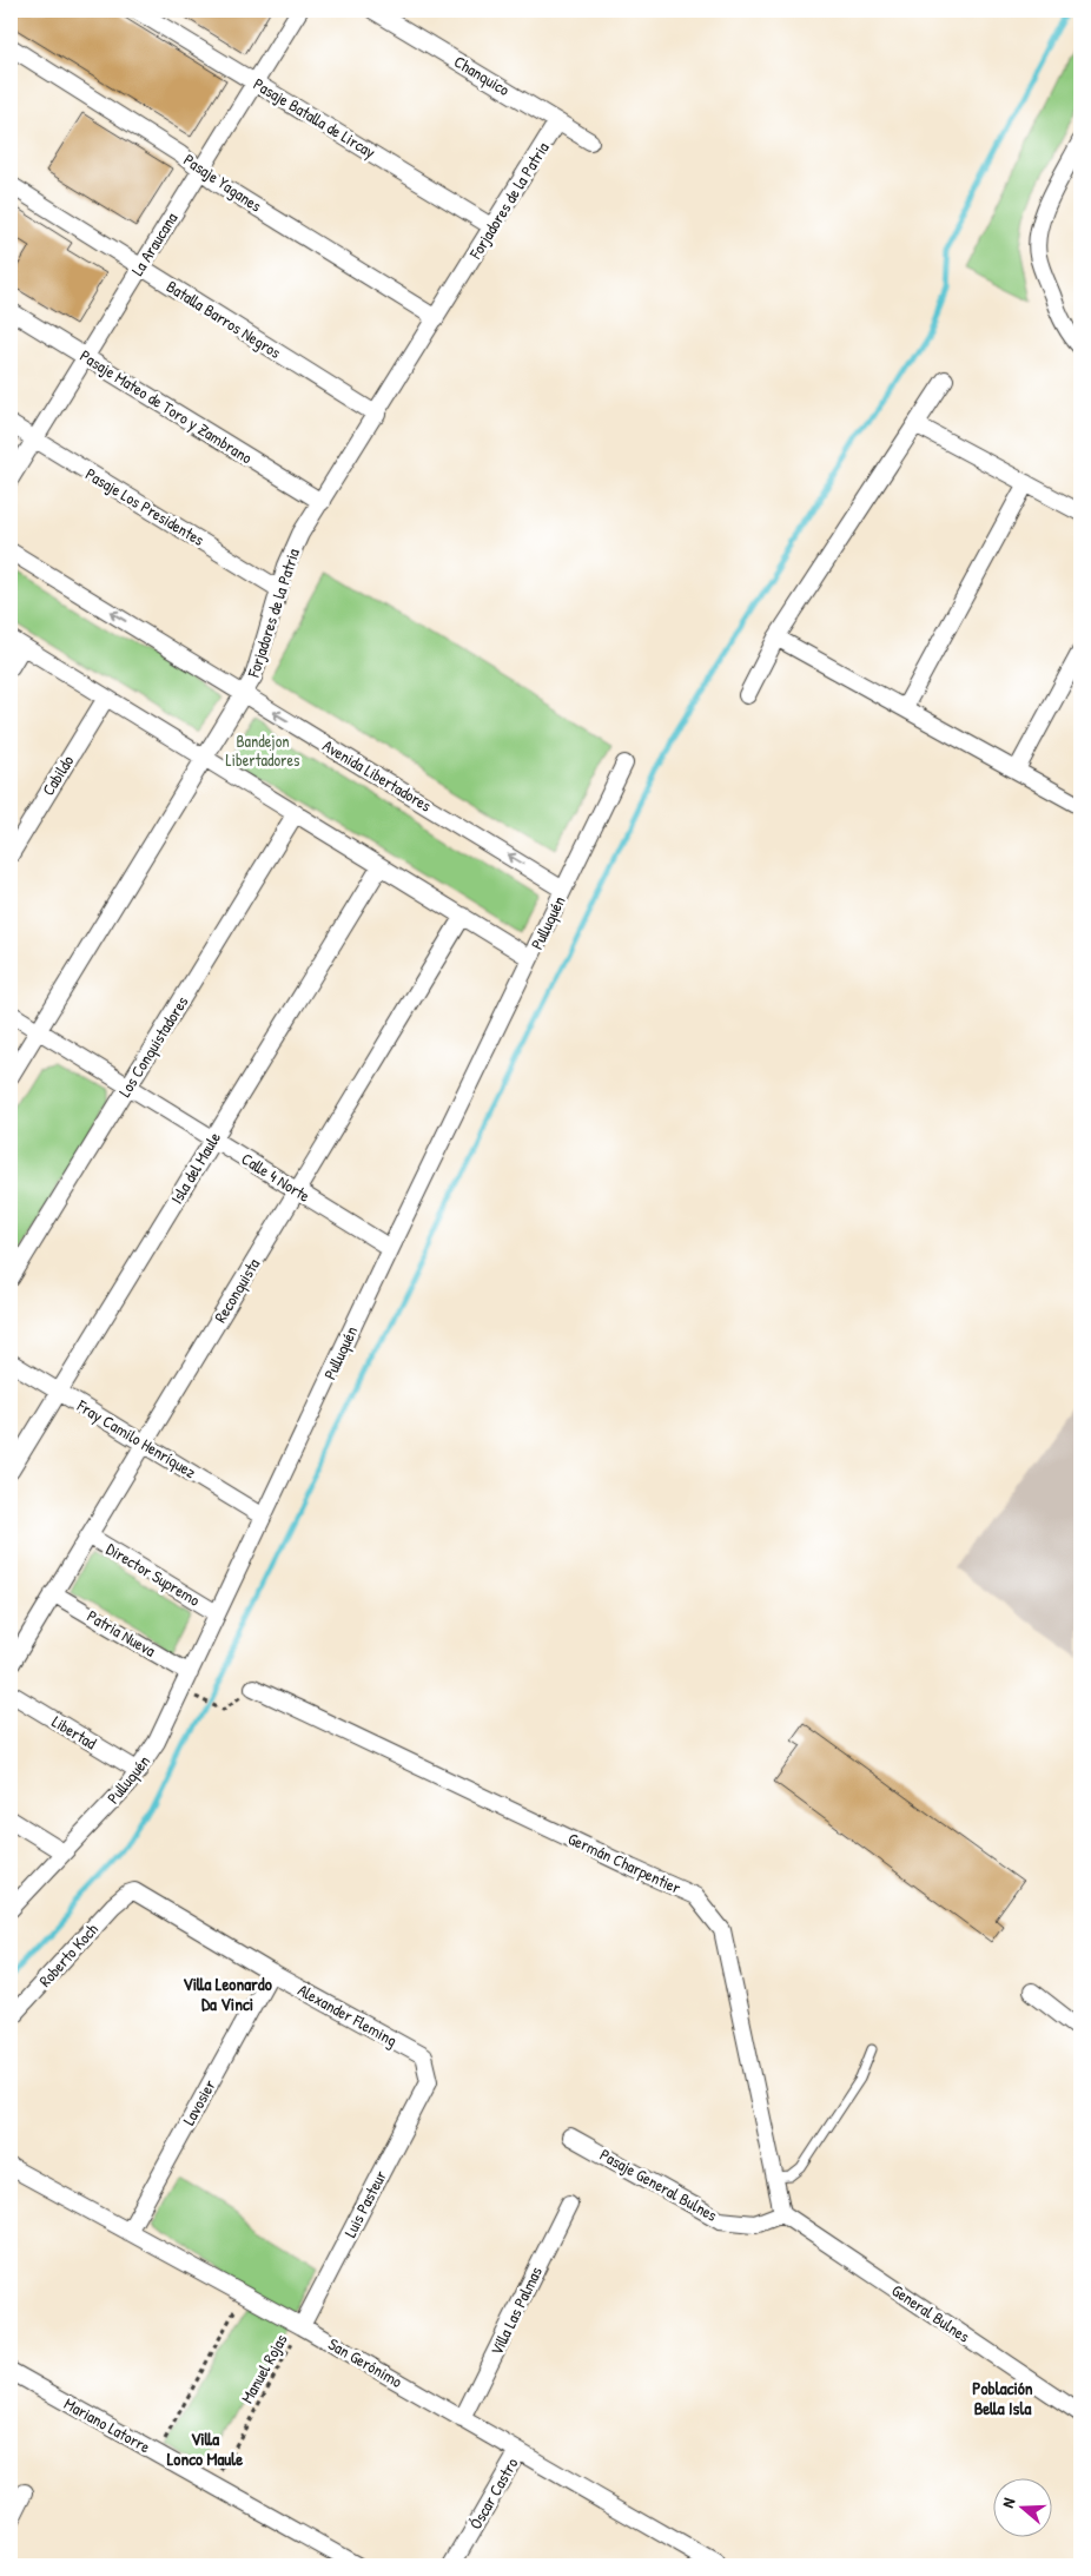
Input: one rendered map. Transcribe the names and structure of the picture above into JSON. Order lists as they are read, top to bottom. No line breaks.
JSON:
{"streets":{"street":["Chanquico","Pasaje Batalla de Lircay","Pasaje Yaganes","Forjadores de la Patria","La Araucana","Batalla Barros Negros","Pasaje Mateo de Toro y Zambrano","Pasaje Los Presidentes","Cabildo","Avenida Libertadores","Pulluquén","Los Conquistadores","Isla del Maule","Calle 4 Norte","Reconquista","Fray Camilo Henríquez","Director Supremo","Patria Nueva","Libertad","Germán Charpentier","Roberto Koch","Alexander Fleming","Lavosier","Pasaje General Bulnes","Luis Pasteur","Villa Las Palmas","General Bulnes","San Gerónimo","Mariano Latorre","Óscar Castro"],"path":["Manuel Rojas"]},"crossings":[["Chanquico","Forjadores de la Patria"],["Pasaje Batalla de Lircay","Forjadores de la Patria"],["Pasaje Batalla de Lircay","La Araucana"],["Pasaje Yaganes","Forjadores de la Patria"],["Pasaje Yaganes","La Araucana"],["Forjadores de la Patria","Batalla Barros Negros"],["Forjadores de la Patria","Pasaje Mateo de Toro y Zambrano"],["Forjadores de la Patria","Pasaje Los Presidentes"],["Forjadores de la Patria","Avenida Libertadores"],["Forjadores de la Patria","Calle 4 Norte"],["La Araucana","Batalla Barros Negros"],["La Araucana","Pasaje Mateo de Toro y Zambrano"],["La Araucana","Pasaje Los Presidentes"],["Avenida Libertadores","Pulluquén"],["Pulluquén","Calle 4 Norte"],["Pulluquén","Fray Camilo Henríquez"],["Pulluquén","Director Supremo"],["Pulluquén","Patria Nueva"],["Pulluquén","Libertad"],["Los Conquistadores","Calle 4 Norte"],["Isla del Maule","Calle 4 Norte"],["Isla del Maule","Fray Camilo Henríquez"],["Calle 4 Norte","Reconquista"],["Reconquista","Fray Camilo Henríquez"],["Reconquista","Director Supremo"],["Reconquista","Patria Nueva"],["Germán Charpentier","Pasaje General Bulnes"],["Germán Charpentier","General Bulnes"],["Roberto Koch","Alexander Fleming"],["Alexander Fleming","Lavosier"],["Alexander Fleming","Luis Pasteur"],["Lavosier","San Gerónimo"],["Pasaje General Bulnes","General Bulnes"],["Luis Pasteur","San Gerónimo"],["Luis Pasteur","Manuel Rojas"],["Villa Las Palmas","San Gerónimo"],["San Gerónimo","Manuel Rojas"],["San Gerónimo","Óscar Castro"],["Manuel Rojas","Mariano Latorre"]],"districts":["Villa Leonardo Da Vinci","Población Bella Isla","Villa Lonco Maule"],"parks":["Bandejon Libertadores"],"north":"left"}
